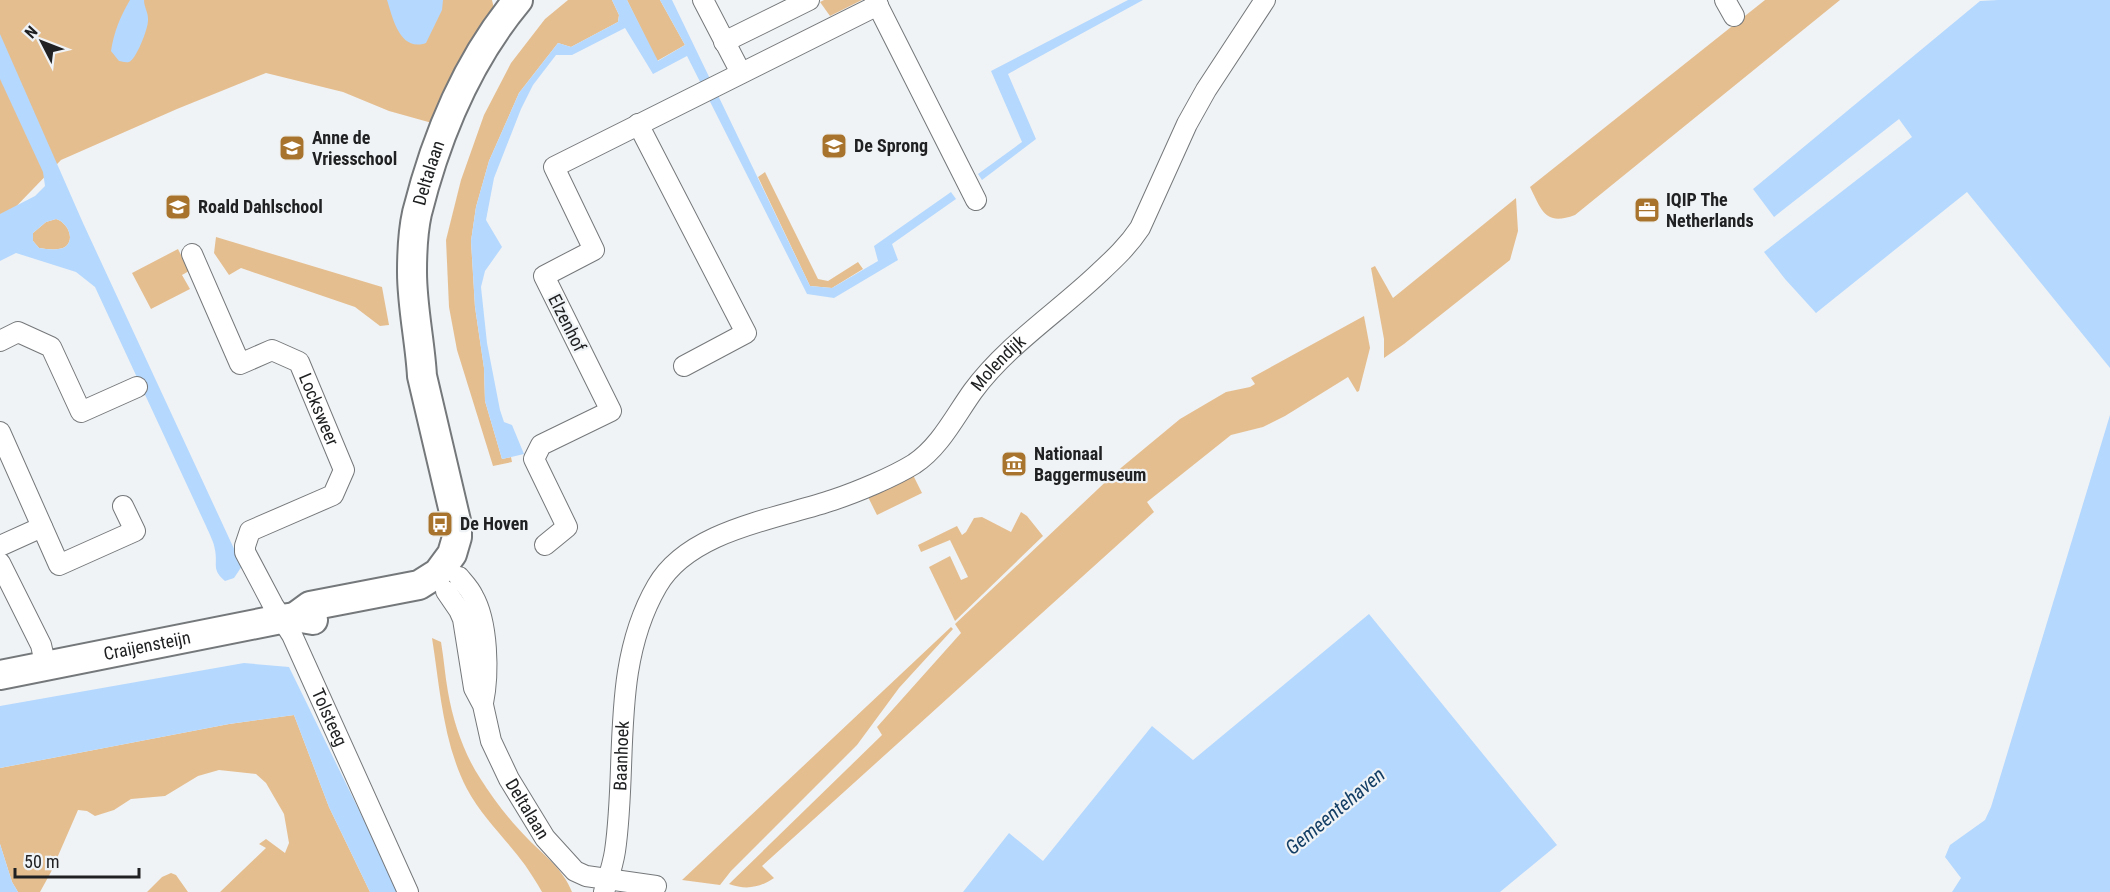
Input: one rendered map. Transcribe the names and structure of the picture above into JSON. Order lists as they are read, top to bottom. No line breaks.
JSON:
{"streets":{"street":["Deltalaan","Elzenhof","Molendijk","Locksweer","Craijensteijn","Tolsteeg","Baanhoek"]},"crossings":[["Deltalaan","Craijensteijn"],["Deltalaan","Baanhoek"],["Molendijk","Baanhoek"],["Locksweer","Tolsteeg"],["Craijensteijn","Tolsteeg"]],"water":["Gemeentehaven"],"places":{"school or university":["De Sprong","Anne de Vriesschool","Roald Dahlschool"],"office":["IQIP The Netherlands"],"museum":["Nationaal Baggermuseum"],"bus stop":["De Hoven"]},"scale_bar":"50 m","north":"top left"}
